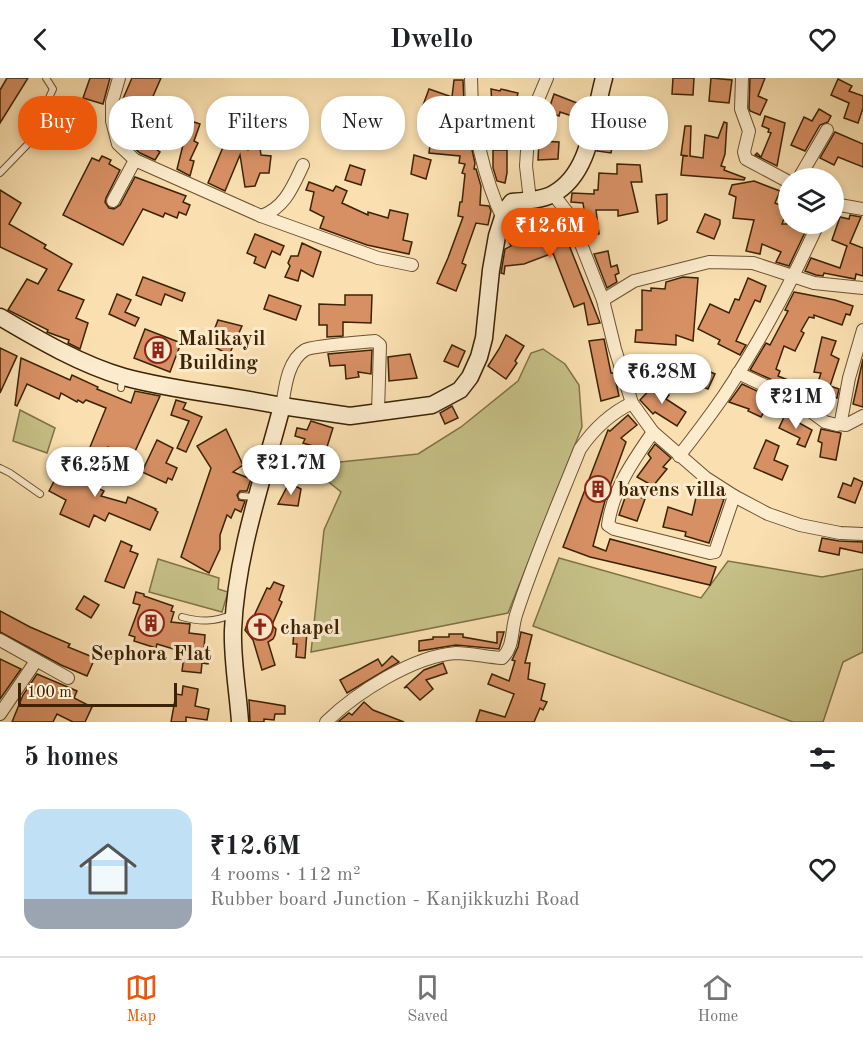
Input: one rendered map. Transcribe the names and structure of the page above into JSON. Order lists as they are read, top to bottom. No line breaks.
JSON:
{"places":{"building":["Malikayil Building","bavens villa","Sephora Flat"],"church":["chapel"]},"scale_bar":"100 m","page":{"header":"Dwello","chip":["Buy","Rent","Filters","New","Apartment","House"],"price":["₹12.6M","₹6.28M","₹21M","₹21.7M","₹6.25M"],"scale":"100 m","heading":"5 homes","list":[{"name":"₹12.6M","note":"4 rooms · 112 m² · Rubber board Junction - Kanjikkuzhi Road"}],"tabs":["Map","Saved","Home"]}}
